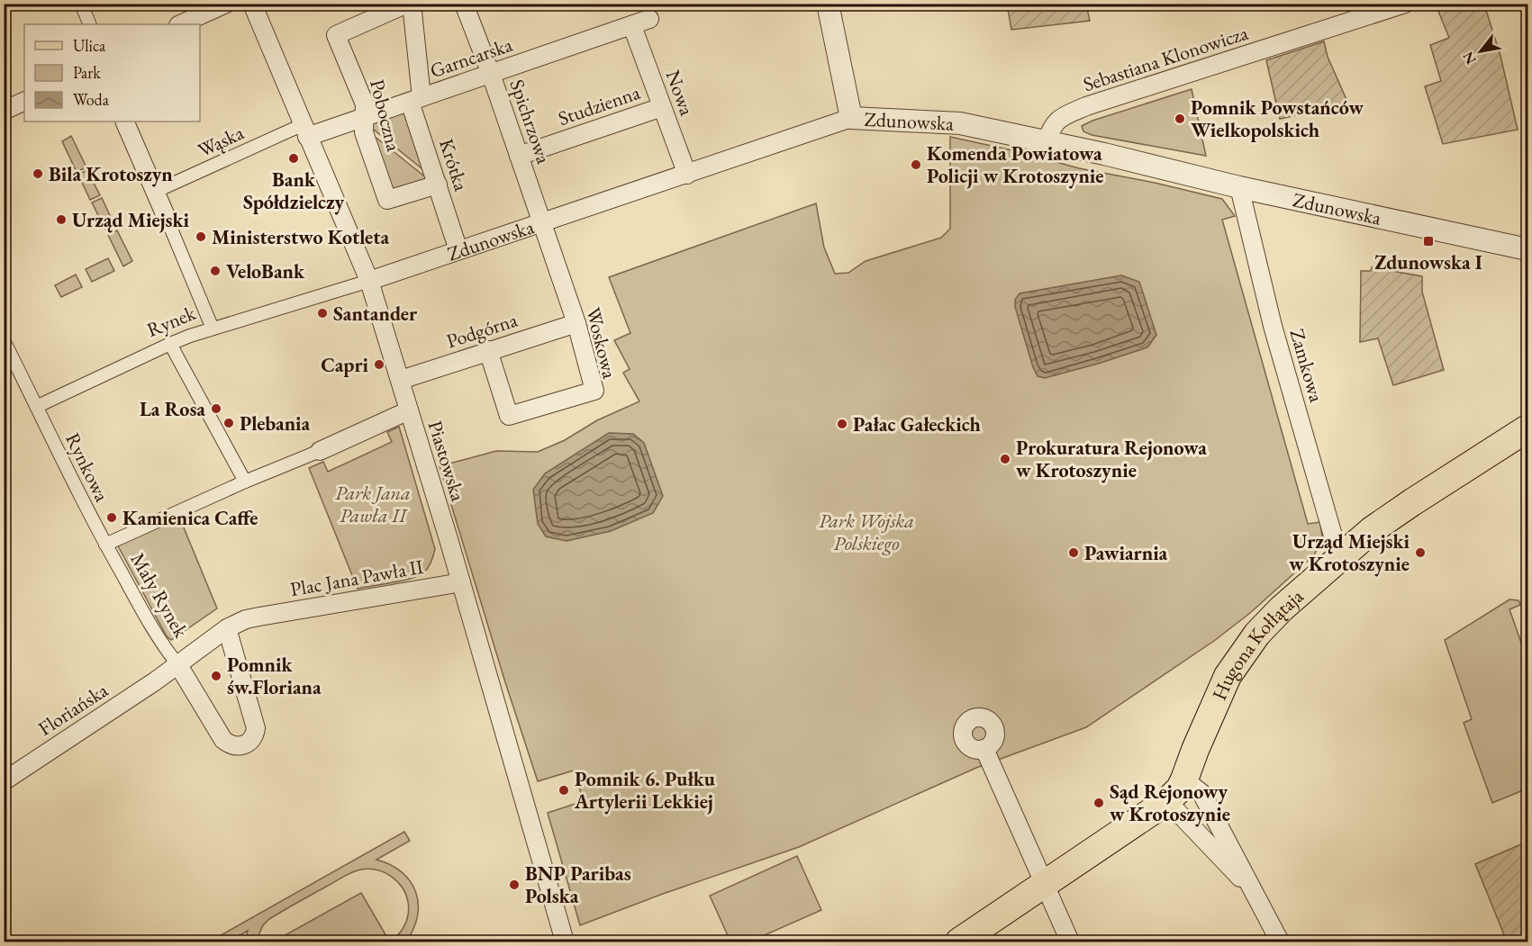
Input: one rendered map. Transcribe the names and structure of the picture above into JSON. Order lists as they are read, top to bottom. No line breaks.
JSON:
{"streets":{"main road":["Hugona Kołłątaja"],"street":["Garncarska","Sebastiana Klonowicza","Nowa","Studzienna","Poboczna","Zdunowska","Spichrzowa","Wąska","Krótka","Rynek","Podgórna","Woskowa","Zamkowa","Piastowska","Rynkowa","Plac Jana Pawła II","Mały Rynek","Floriańska"]},"crossings":[["Garncarska","Nowa"],["Garncarska","Poboczna"],["Garncarska","Spichrzowa"],["Garncarska","Wąska"],["Garncarska","Krótka"],["Garncarska","Piastowska"],["Sebastiana Klonowicza","Zdunowska"],["Nowa","Studzienna"],["Nowa","Zdunowska"],["Studzienna","Spichrzowa"],["Poboczna","Krótka"],["Zdunowska","Spichrzowa"],["Zdunowska","Rynek"],["Zdunowska","Woskowa"],["Zdunowska","Zamkowa"],["Zdunowska","Piastowska"],["Spichrzowa","Woskowa"],["Wąska","Rynek"],["Wąska","Piastowska"],["Rynek","Rynkowa"],["Podgórna","Woskowa"],["Podgórna","Piastowska"],["Zamkowa","Hugona Kołłątaja"],["Piastowska","Plac Jana Pawła II"],["Rynkowa","Mały Rynek"],["Plac Jana Pawła II","Mały Rynek"],["Mały Rynek","Floriańska"]],"parks":["Park Jana Pawła II","Park Wojska Polskiego"],"places":{"other":["Pomnik Powstańców Wielkopolskich","Bank Spółdzielczy","Komenda Powiatowa Policji w Krotoszynie","Bila Krotoszyn","Urząd Miejski","Ministerstwo Kotleta","VeloBank","Santander","Capri","La Rosa","Plebania","Pałac Gałeckich","Prokuratura Rejonowa w Krotoszynie","Kamienica Caffe","Pawiarnia","Urząd Miejski w Krotoszynie","Pomnik św.Floriana","Pomnik 6. Pułku Artylerii Lekkiej","Sąd Rejonowy w Krotoszynie","BNP Paribas Polska"],"transit":["Zdunowska I"]},"legend":["Ulica","Park","Woda"],"north":"bottom left"}
